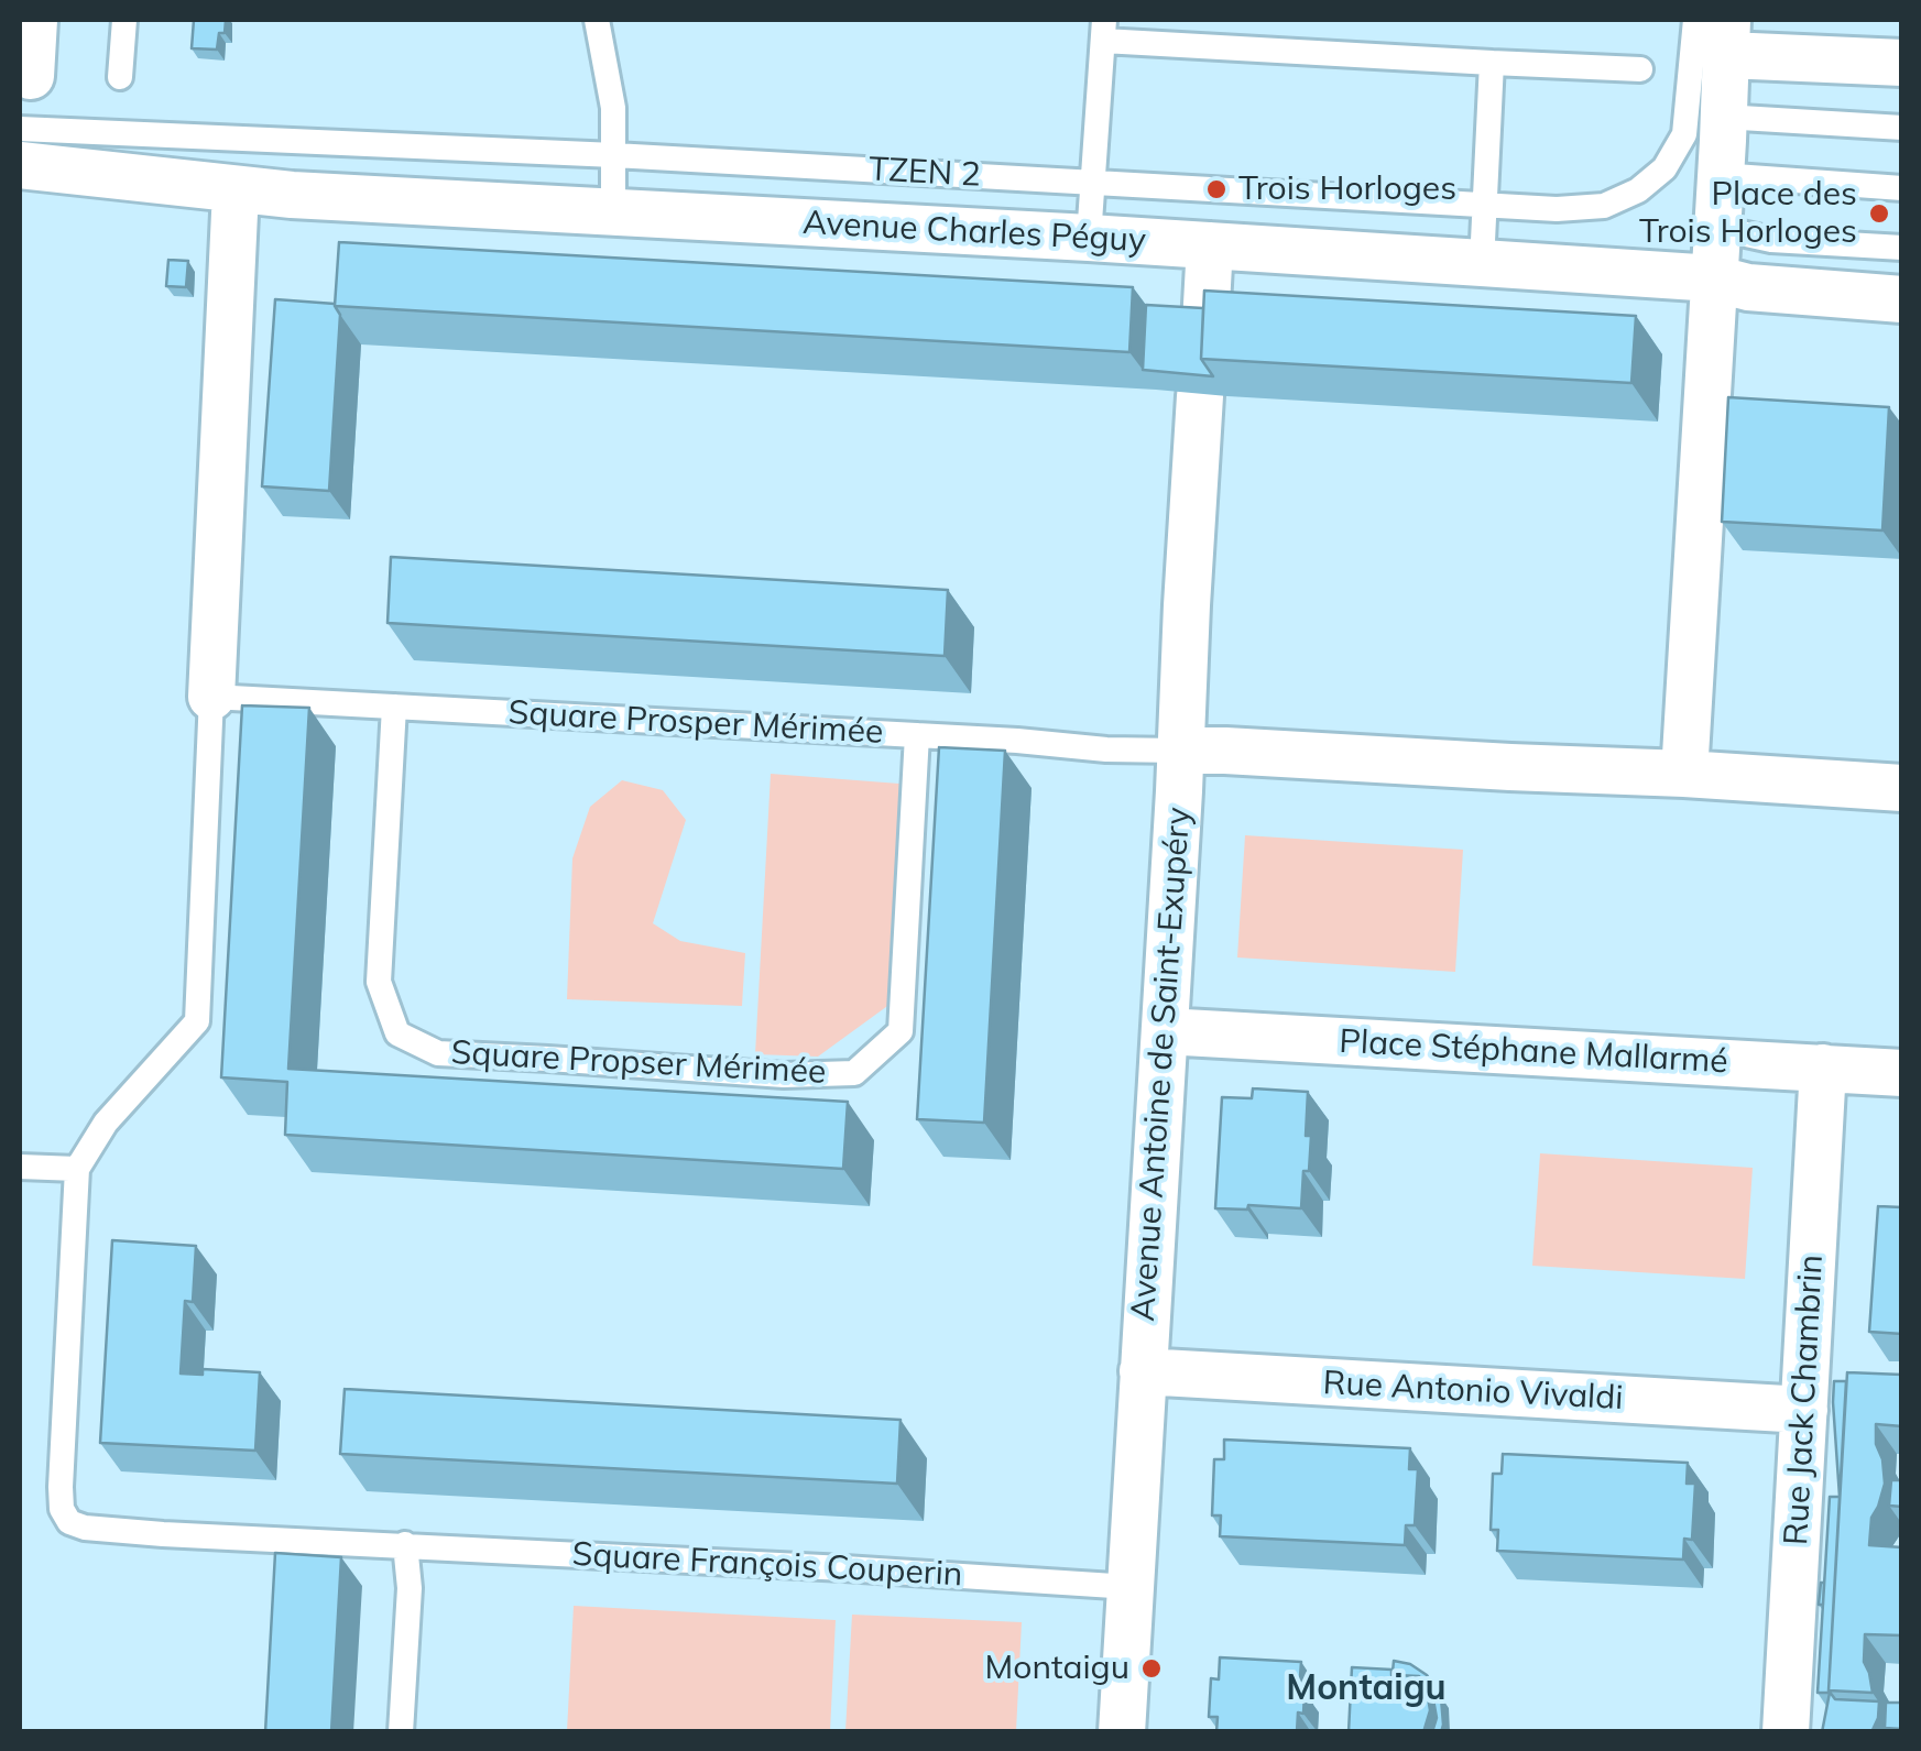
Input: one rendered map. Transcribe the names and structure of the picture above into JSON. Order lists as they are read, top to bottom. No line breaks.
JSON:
{"streets":{"street":["Avenue Charles Péguy","Place Stéphane Mallarmé","Avenue Antoine de Saint-Exupéry","Rue Antonio Vivaldi","Rue Jack Chambrin"],"lane":["TZEN 2","Square Prosper Mérimée","Square Propser Mérimée","Square François Couperin"]},"crossings":[["Square Prosper Mérimée","Square Propser Mérimée"],["Square Prosper Mérimée","Avenue Antoine de Saint-Exupéry"],["Place Stéphane Mallarmé","Avenue Antoine de Saint-Exupéry"],["Place Stéphane Mallarmé","Rue Jack Chambrin"],["Avenue Antoine de Saint-Exupéry","Rue Antonio Vivaldi"],["Avenue Antoine de Saint-Exupéry","Square François Couperin"],["Rue Antonio Vivaldi","Rue Jack Chambrin"]],"districts":["Montaigu"],"places":["Trois Horloges","Place des Trois Horloges","Montaigu"]}
